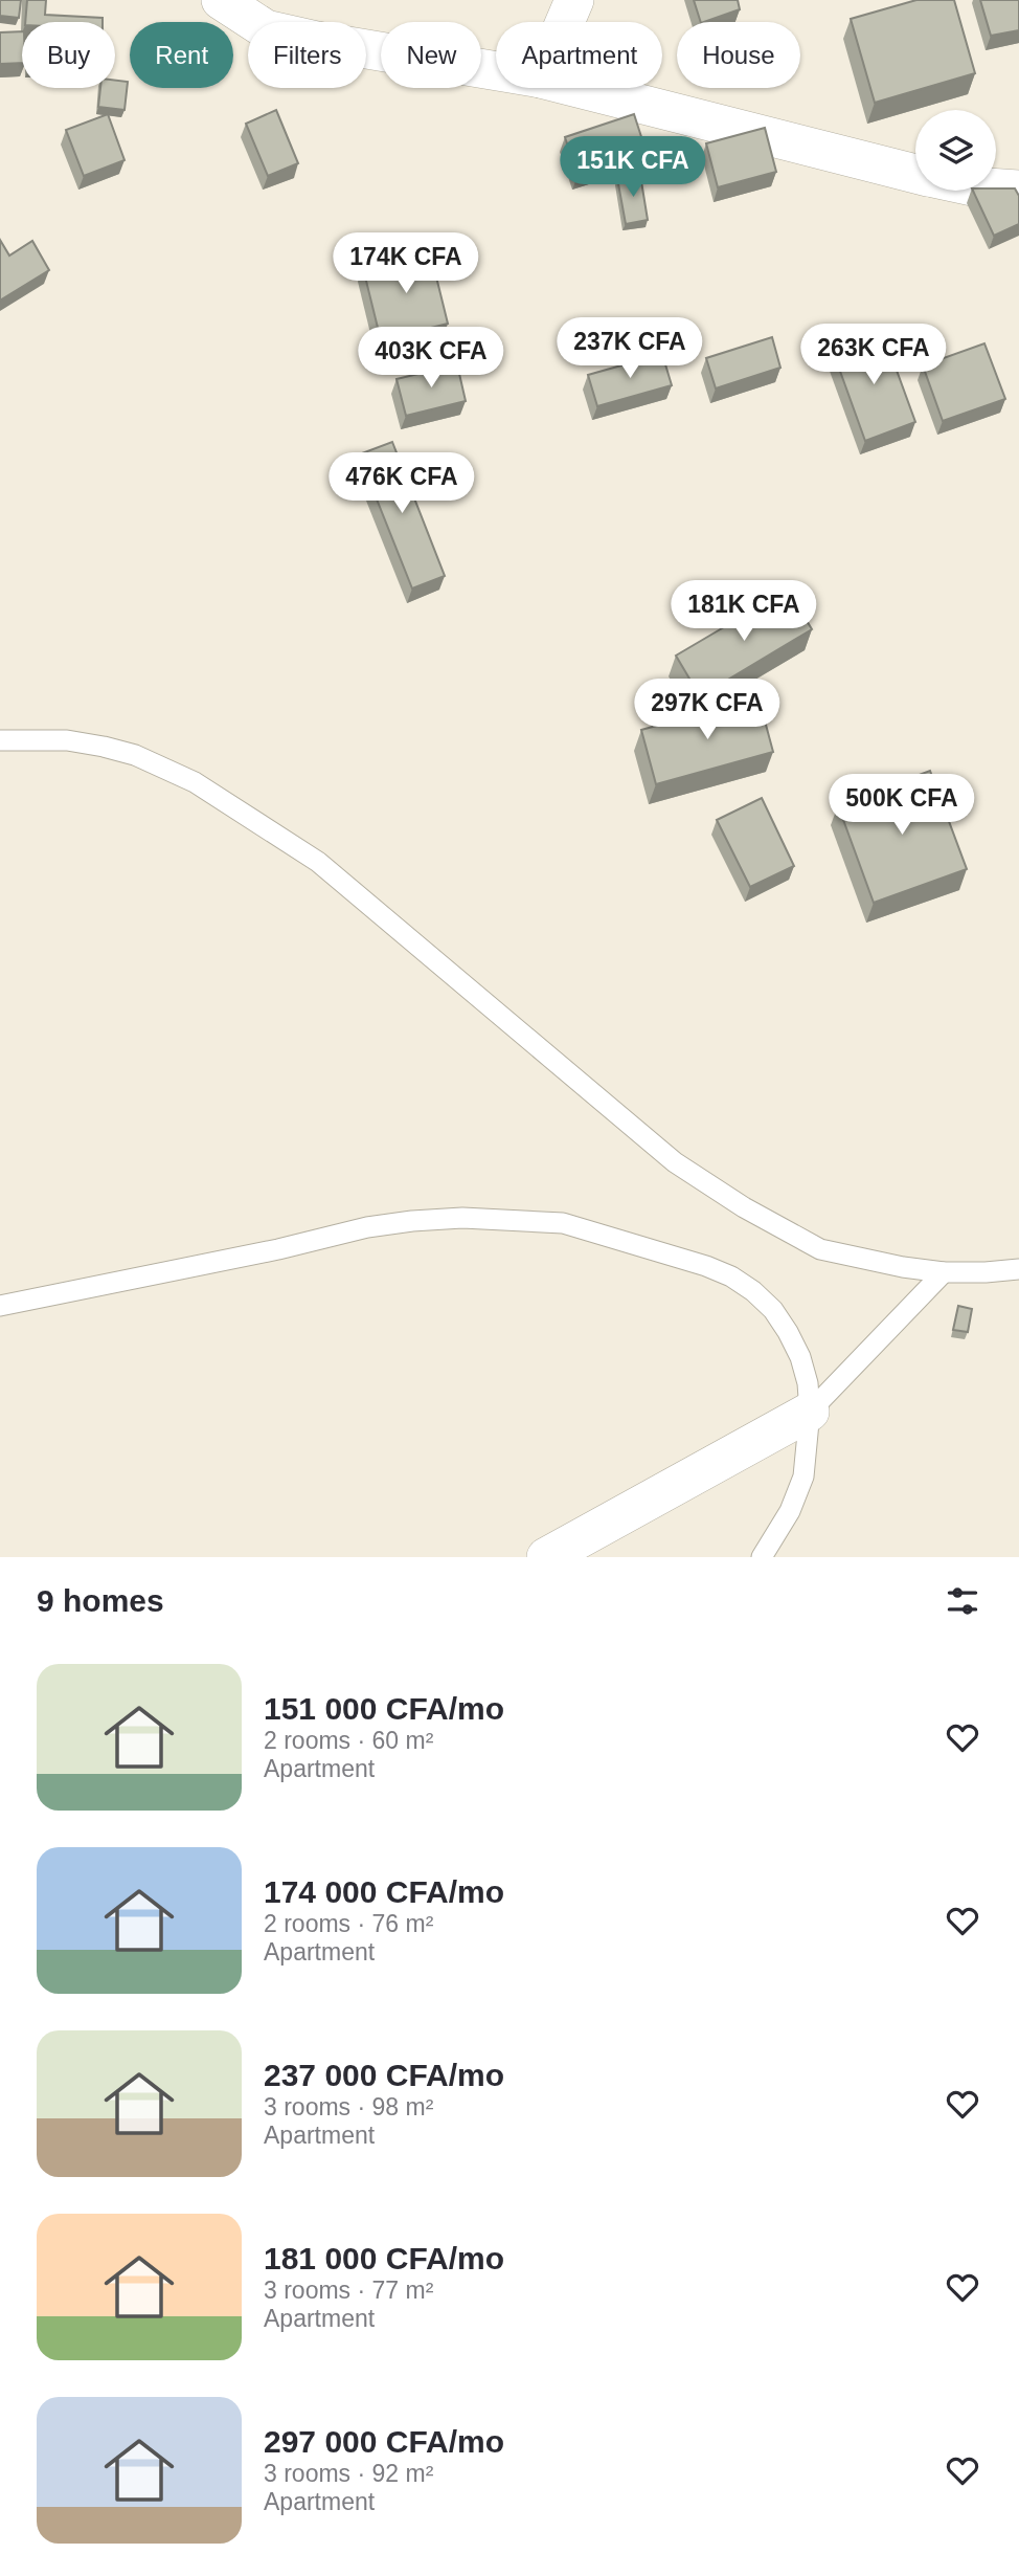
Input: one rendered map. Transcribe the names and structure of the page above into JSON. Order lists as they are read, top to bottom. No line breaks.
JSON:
{"page":{"chip":["Buy","Rent","Filters","New","Apartment","House"],"price":["151K CFA","174K CFA","237K CFA","263K CFA","403K CFA","476K CFA","181K CFA","297K CFA","500K CFA"],"heading":"9 homes","list":[{"name":"151 000 CFA/mo","note":"2 rooms · 60 m² · Apartment"},{"name":"174 000 CFA/mo","note":"2 rooms · 76 m² · Apartment"},{"name":"237 000 CFA/mo","note":"3 rooms · 98 m² · Apartment"},{"name":"181 000 CFA/mo","note":"3 rooms · 77 m² · Apartment"},{"name":"297 000 CFA/mo","note":"3 rooms · 92 m² · Apartment"}]}}
